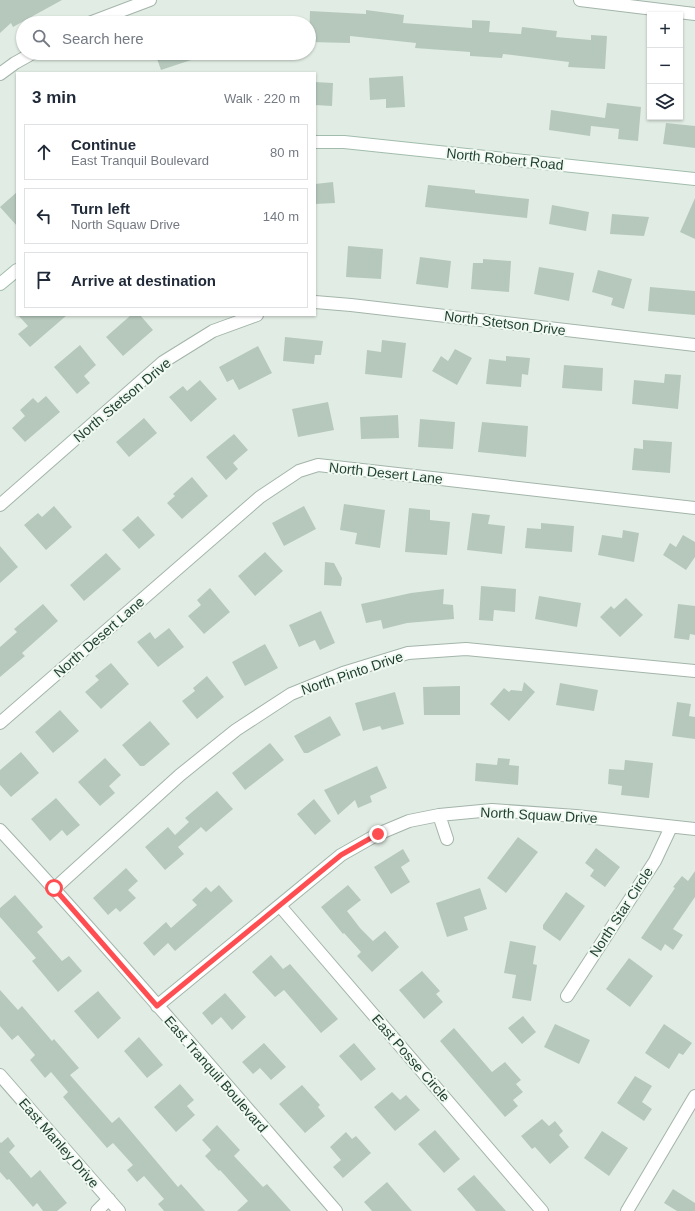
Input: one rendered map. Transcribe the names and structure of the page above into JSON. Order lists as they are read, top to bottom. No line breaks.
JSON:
{"streets":{"street":["North Robert Road","North Stetson Drive","North Desert Lane","North Pinto Drive","North Squaw Drive","North Star Circle","East Posse Circle","East Tranquil Boulevard","East Manley Drive"]},"crossings":[["North Pinto Drive","East Tranquil Boulevard"],["North Squaw Drive","North Star Circle"],["North Squaw Drive","East Posse Circle"],["North Squaw Drive","East Tranquil Boulevard"]],"page":{"map_buttons":["+","−"],"search":"Search here","heading":["3 min","Walk · 220 m"],"list":[["Continue","East Tranquil Boulevard","80 m"],["Turn left","North Squaw Drive","140 m"],"Arrive at destination"]}}
